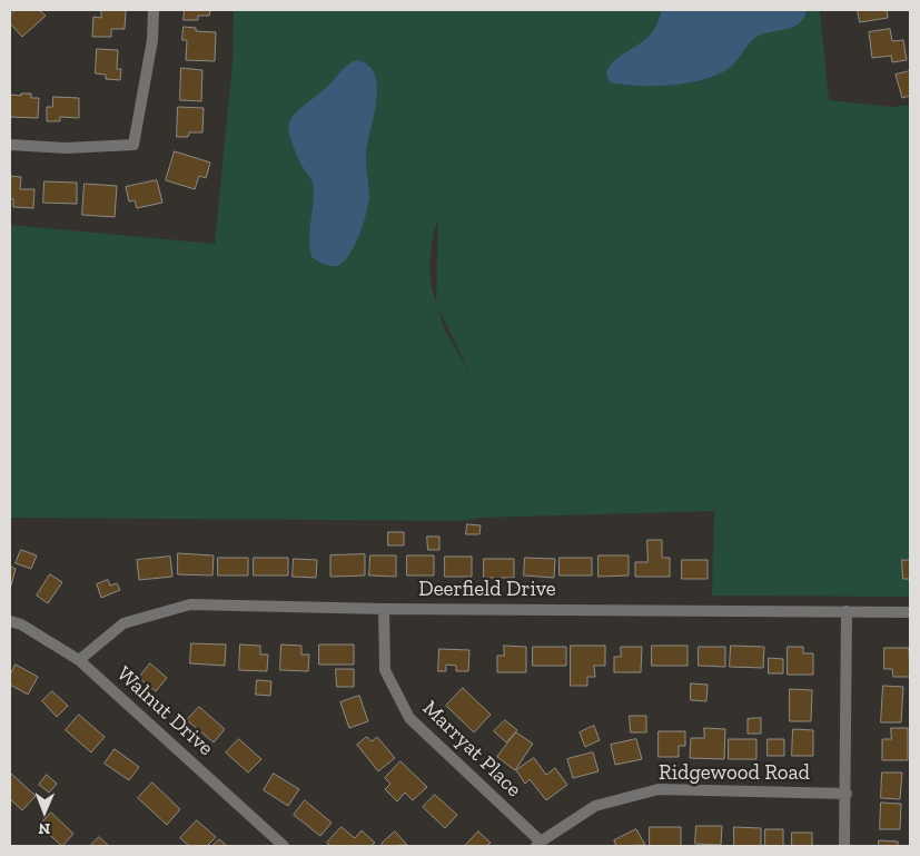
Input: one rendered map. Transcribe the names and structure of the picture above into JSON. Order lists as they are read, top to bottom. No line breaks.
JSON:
{"streets":{"street":["Deerfield Drive","Walnut Drive","Marryat Place","Ridgewood Road"]},"crossings":[["Deerfield Drive","Walnut Drive"],["Deerfield Drive","Marryat Place"],["Marryat Place","Ridgewood Road"]],"north":"bottom"}
